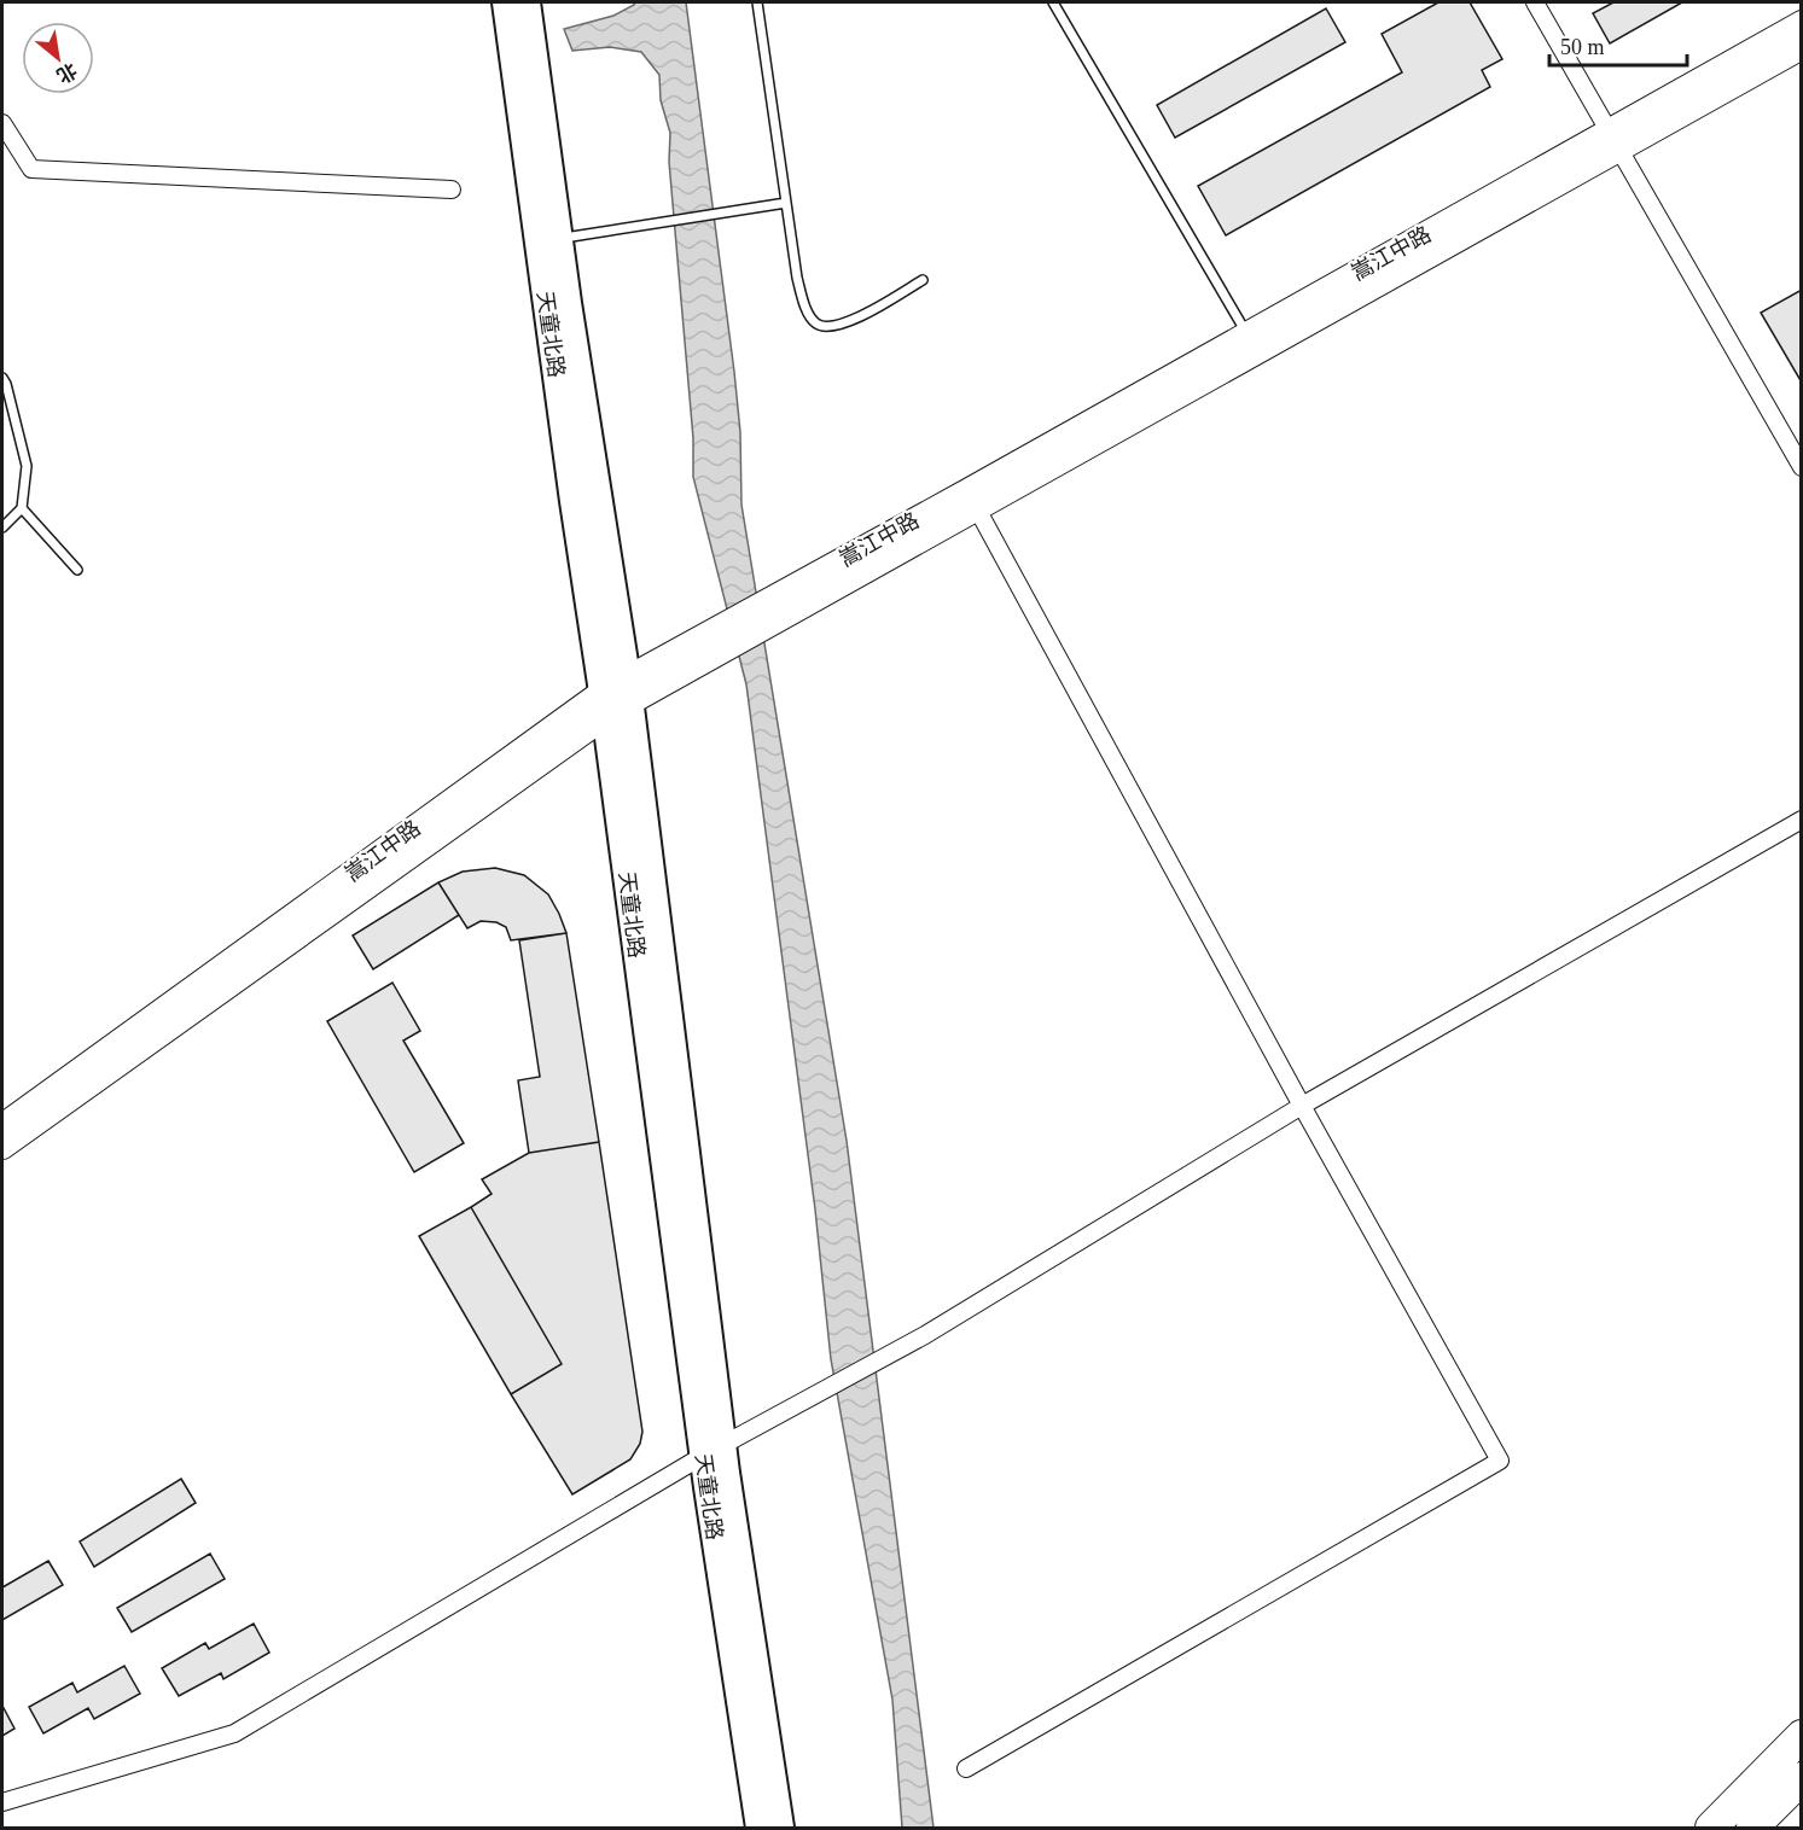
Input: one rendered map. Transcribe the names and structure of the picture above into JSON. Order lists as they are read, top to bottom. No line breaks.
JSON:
{"streets":{"main road":["嵩江中路","天童北路"]},"crossings":[["嵩江中路","天童北路"]],"scale_bar":"50 m","north":"bottom right"}
